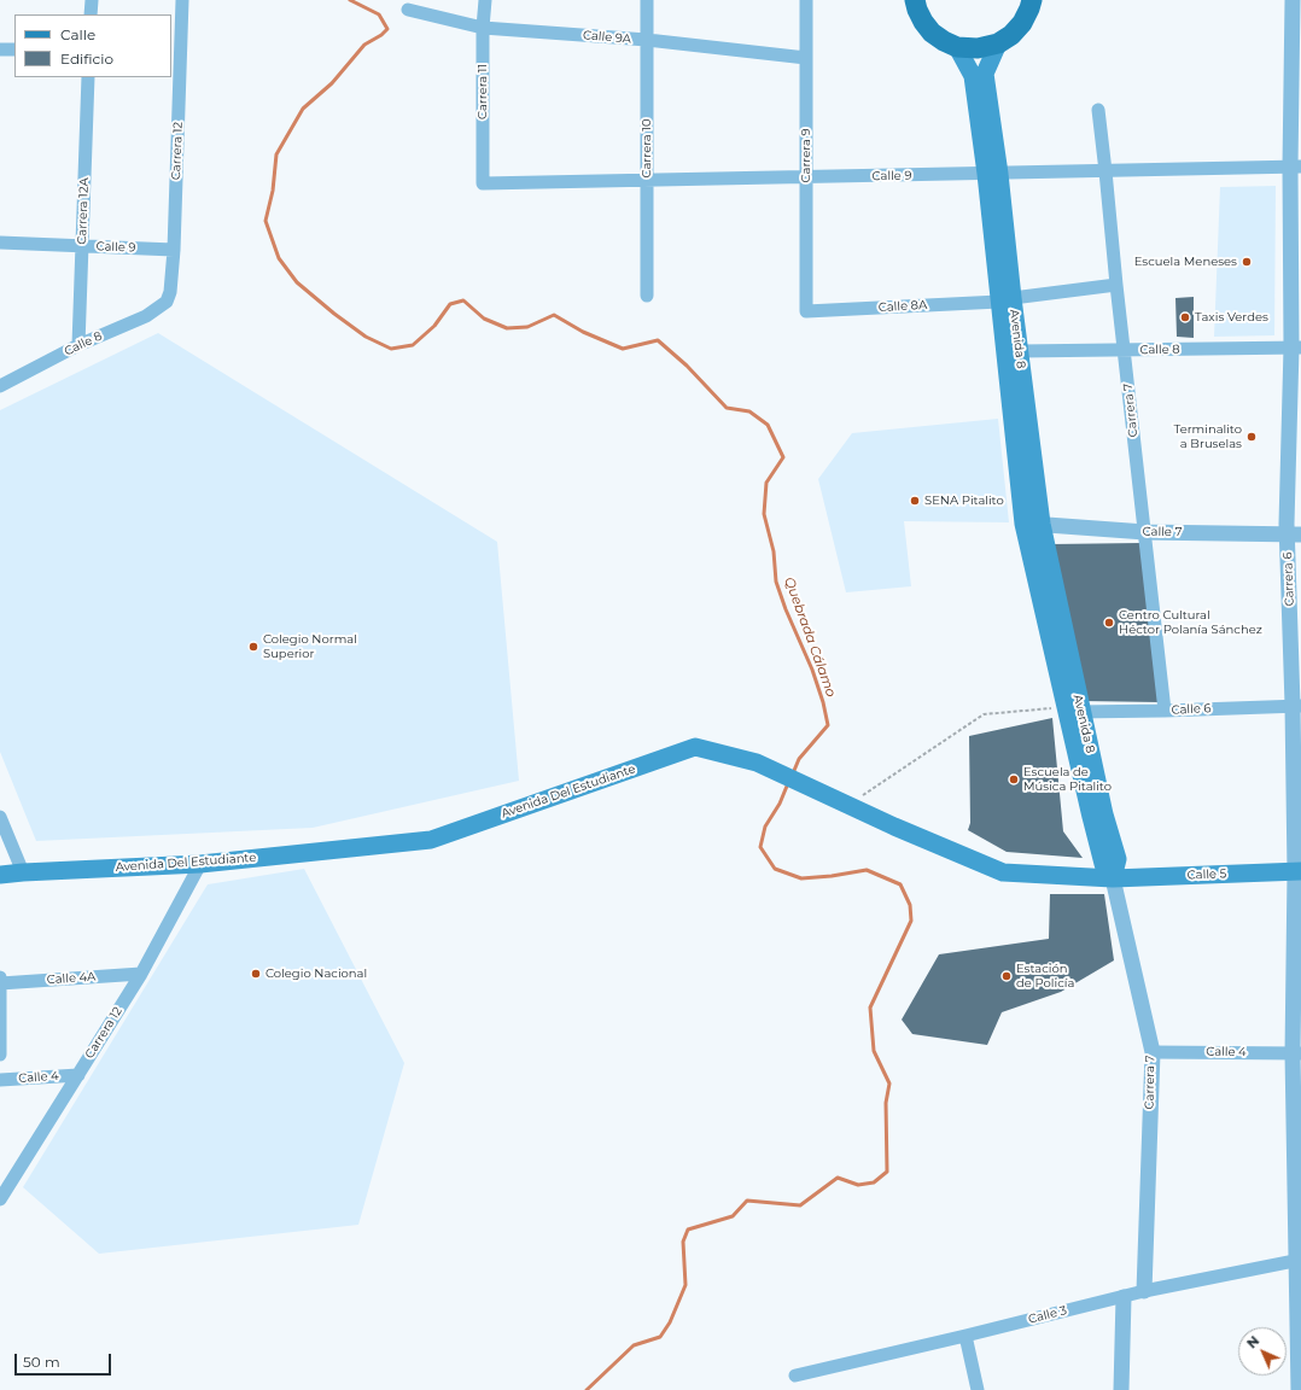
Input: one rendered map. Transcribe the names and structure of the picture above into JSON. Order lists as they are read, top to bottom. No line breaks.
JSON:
{"streets":{"main road":["Avenida 8","Avenida Del Estudiante","Calle 5"],"street":["Calle 9A","Carrera 11","Carrera 10","Carrera 12","Carrera 9","Calle 9","Carrera 12A","Calle 8A","Calle 8","Carrera 7","Calle 7","Carrera 6","Calle 6","Calle 4A","Calle 4","Calle 3"]},"crossings":[["Calle 9A","Carrera 11"],["Calle 9A","Carrera 10"],["Calle 9A","Carrera 9"],["Carrera 11","Calle 9"],["Carrera 10","Calle 9"],["Carrera 12","Calle 9"],["Carrera 12","Calle 8"],["Carrera 12","Avenida Del Estudiante"],["Carrera 12","Calle 4A"],["Carrera 12","Calle 4"],["Carrera 9","Calle 9"],["Carrera 9","Calle 8A"],["Calle 9","Carrera 12A"],["Calle 9","Avenida 8"],["Calle 9","Carrera 7"],["Calle 9","Carrera 6"],["Carrera 12A","Calle 8"],["Calle 8A","Avenida 8"],["Calle 8A","Carrera 7"],["Avenida 8","Calle 8"],["Avenida 8","Carrera 7"],["Avenida 8","Calle 7"],["Avenida 8","Calle 6"],["Avenida 8","Avenida Del Estudiante"],["Avenida 8","Calle 5"],["Calle 8","Carrera 7"],["Calle 8","Carrera 6"],["Carrera 7","Calle 7"],["Carrera 7","Calle 6"],["Carrera 7","Avenida Del Estudiante"],["Carrera 7","Calle 5"],["Carrera 7","Calle 4"],["Carrera 7","Calle 3"],["Calle 7","Carrera 6"],["Carrera 6","Calle 6"],["Carrera 6","Calle 5"],["Carrera 6","Calle 4"],["Carrera 6","Calle 3"],["Avenida Del Estudiante","Calle 5"]],"water":["Quebrada Cálamo"],"places":["Escuela Meneses","Taxis Verdes","Terminalito a Bruselas","SENA Pitalito","Centro Cultural Héctor Polanía Sánchez","Colegio Normal Superior","Escuela de Música Pitalito","Colegio Nacional","Estación de Policía"],"legend":["Calle","Edificio"],"scale_bar":"50 m","north":"top left"}
